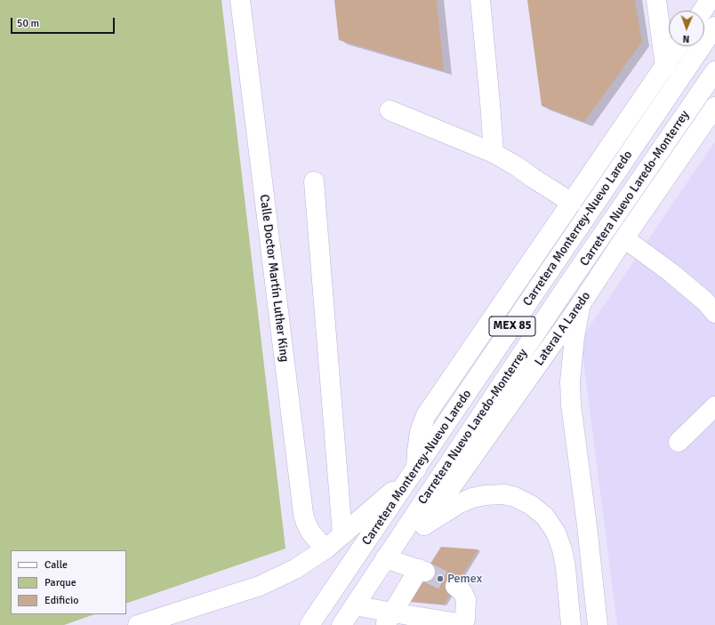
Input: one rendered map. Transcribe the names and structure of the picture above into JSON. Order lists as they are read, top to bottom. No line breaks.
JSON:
{"streets":{"main road":["Carretera Nuevo Laredo-Monterrey","Carretera Monterrey-Nuevo Laredo","Calle Doctor Martín Luther King","MEX 85","Lateral A Laredo"]},"crossings":[["Carretera Nuevo Laredo-Monterrey","Lateral A Laredo"]],"places":["Pemex"],"legend":["Calle","Parque","Edificio"],"scale_bar":"50 m","north":"bottom"}
